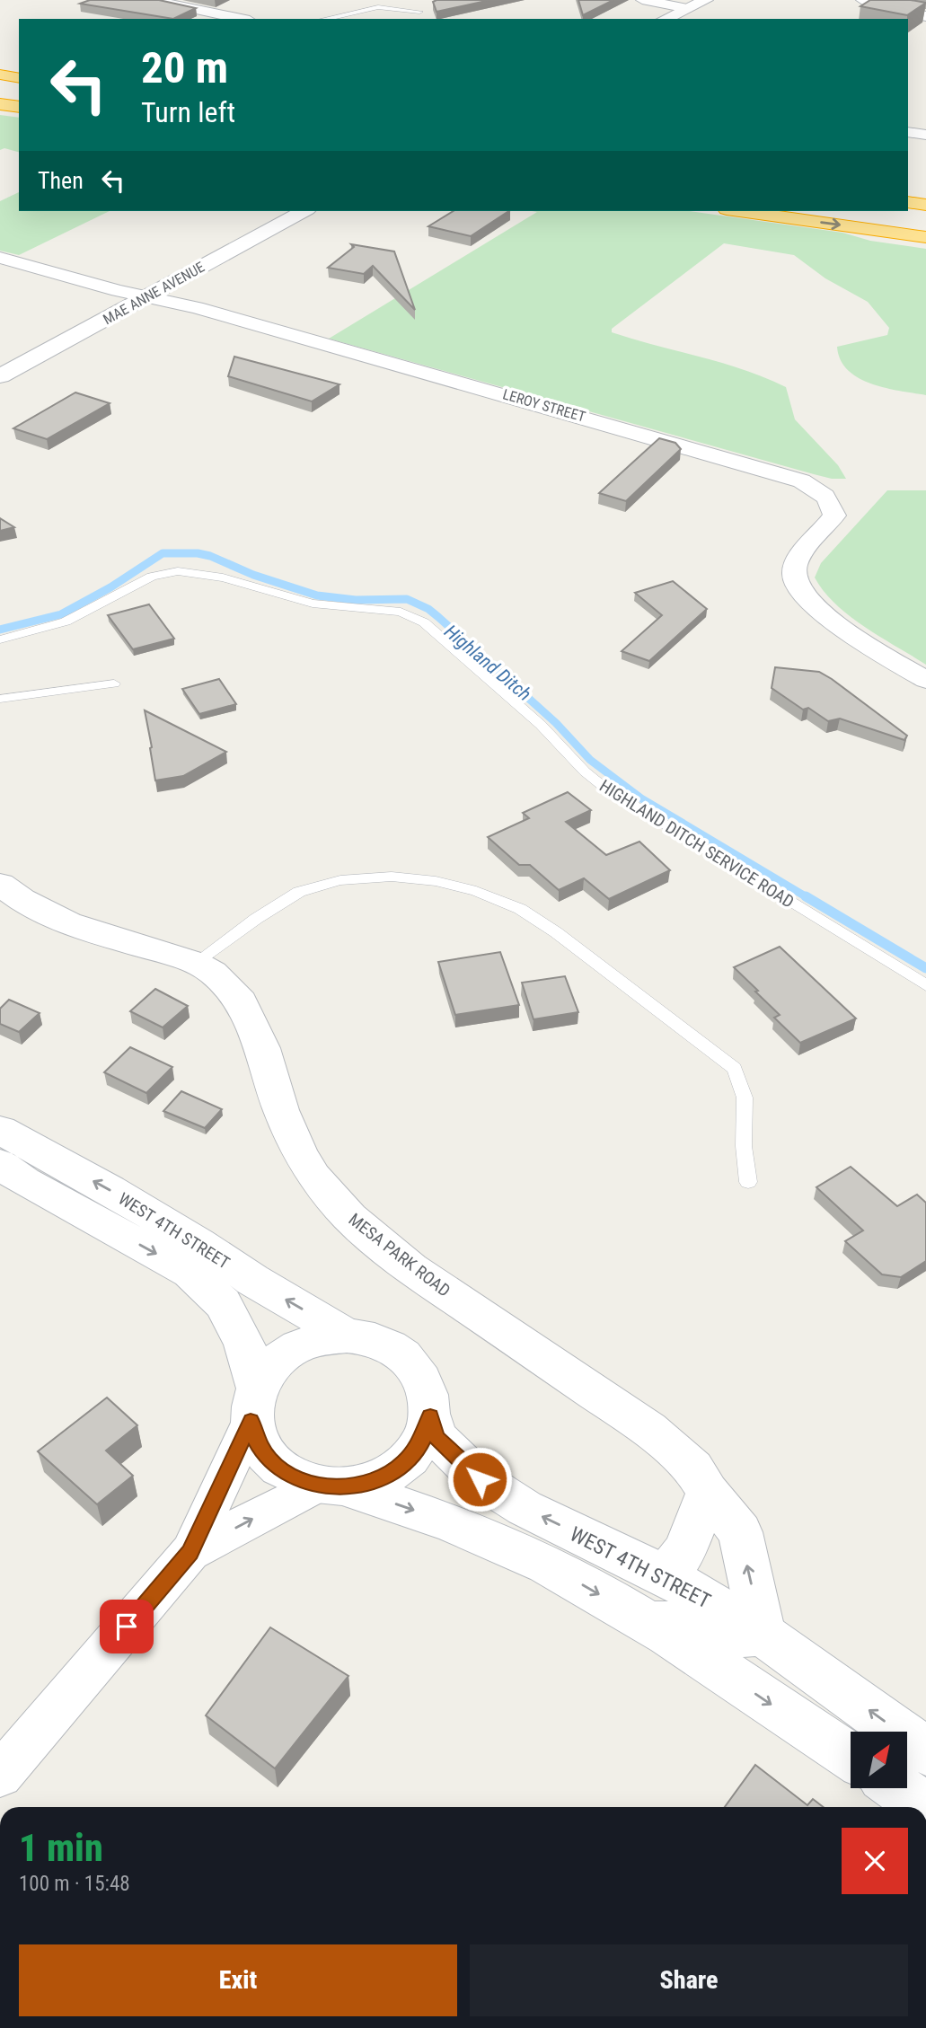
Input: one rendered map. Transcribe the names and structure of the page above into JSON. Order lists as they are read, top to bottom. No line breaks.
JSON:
{"streets":{"street":["MAE ANNE AVENUE","LEROY STREET","WEST 4TH STREET","MESA PARK ROAD"],"lane":["HIGHLAND DITCH SERVICE ROAD"]},"crossings":[["MAE ANNE AVENUE","LEROY STREET"],["WEST 4TH STREET","MESA PARK ROAD"]],"water":["Highland Ditch"],"north":"top right","page":{"turn":["20 m","Turn left"],"then":"Then","heading":["1 min","100 m · 15:48"],"buttons":["Exit","Share"]}}
